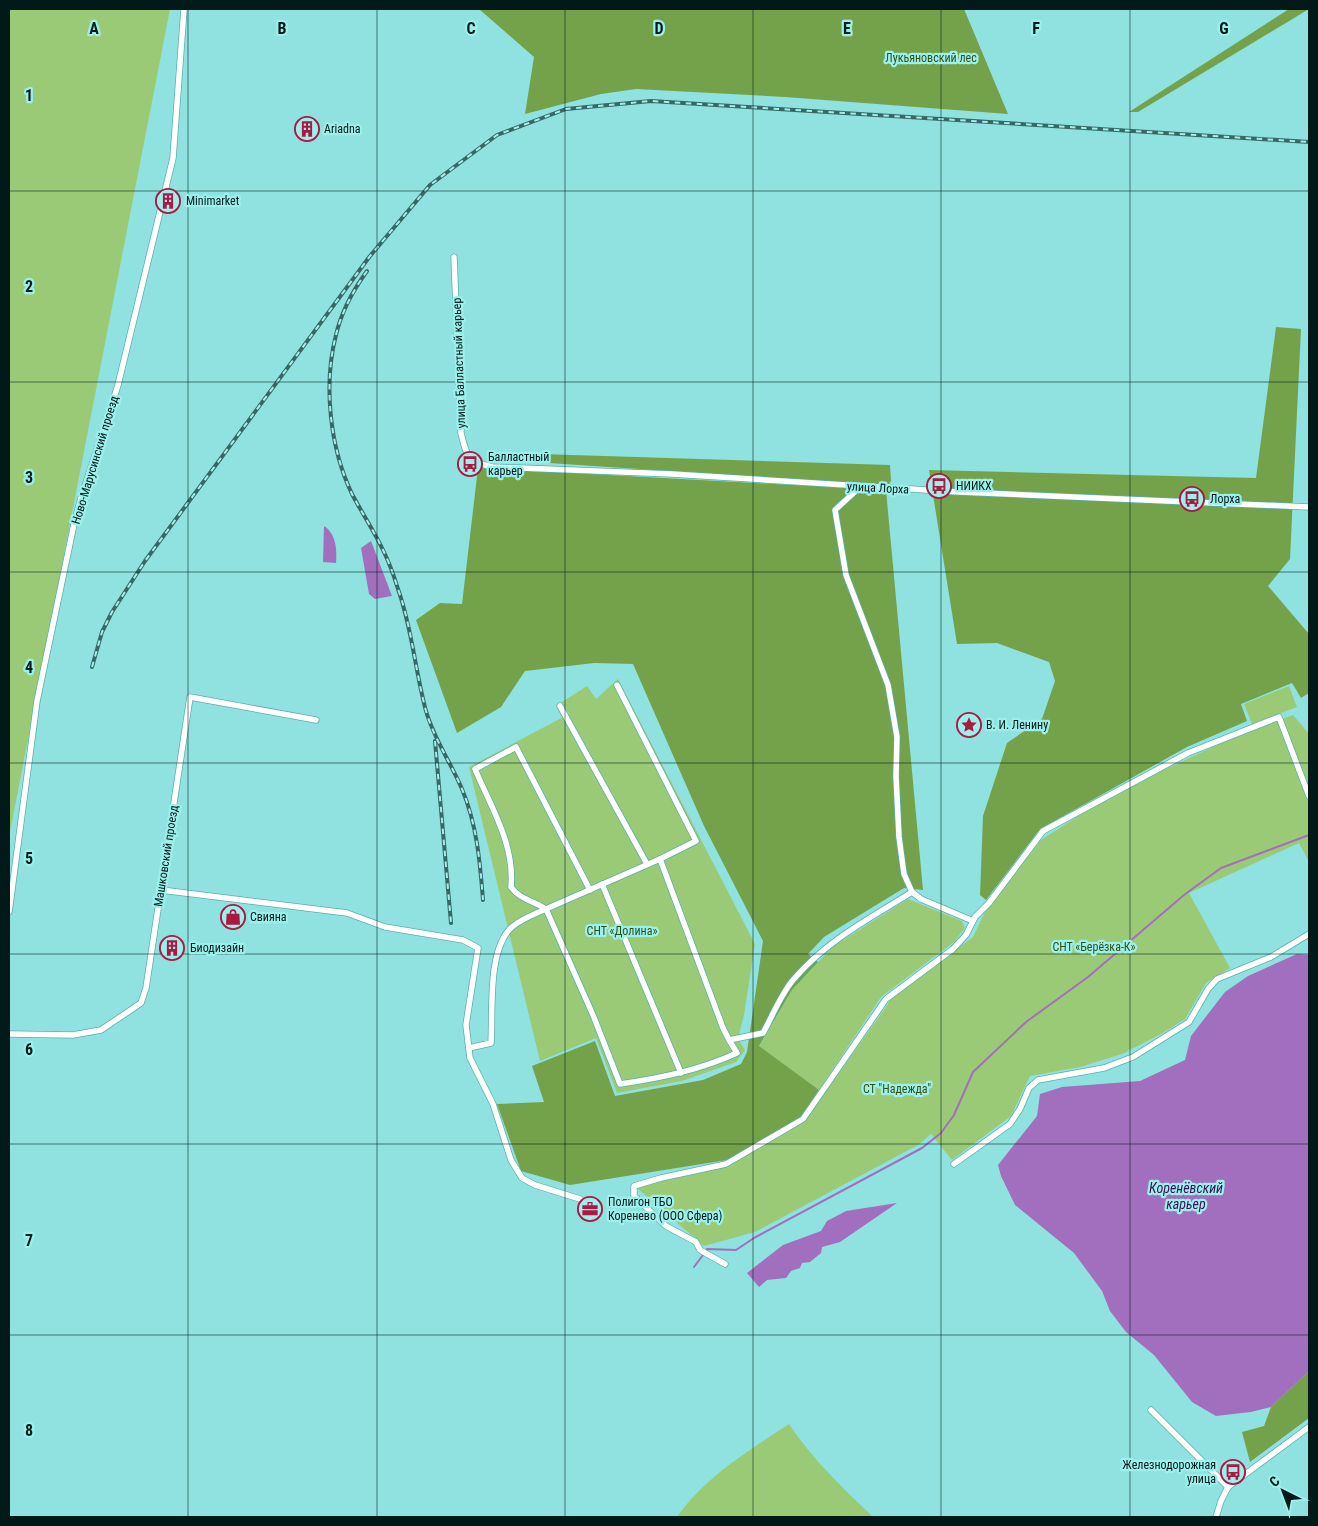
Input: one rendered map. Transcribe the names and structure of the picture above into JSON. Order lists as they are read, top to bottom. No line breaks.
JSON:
{"streets":{"street":["улица Балластный карьер","Ново-Марусинский проезд","улица Лорха","Машковский проезд"]},"crossings":[["улица Балластный карьер","улица Лорха"]],"water":["Коренёвский карьер"],"parks":["Лукьяновский лес","СНТ «Долина»","СНТ «Берёзка-К»","СТ \"Надежда\""],"places":{"building":["Ariadna","Minimarket","Биодизайн"],"bus stop":["Балластный карьер","НИИКХ","Лорха","Железнодорожная улица"],"place":["В. И. Ленину"],"shop":["Свияна"],"office":["Полигон ТБО Коренево (ООО Сфера)"]},"north":"top left","grid":{"columns":["A","B","C","D","E","F","G"],"rows":["1","2","3","4","5","6","7","8"]}}
